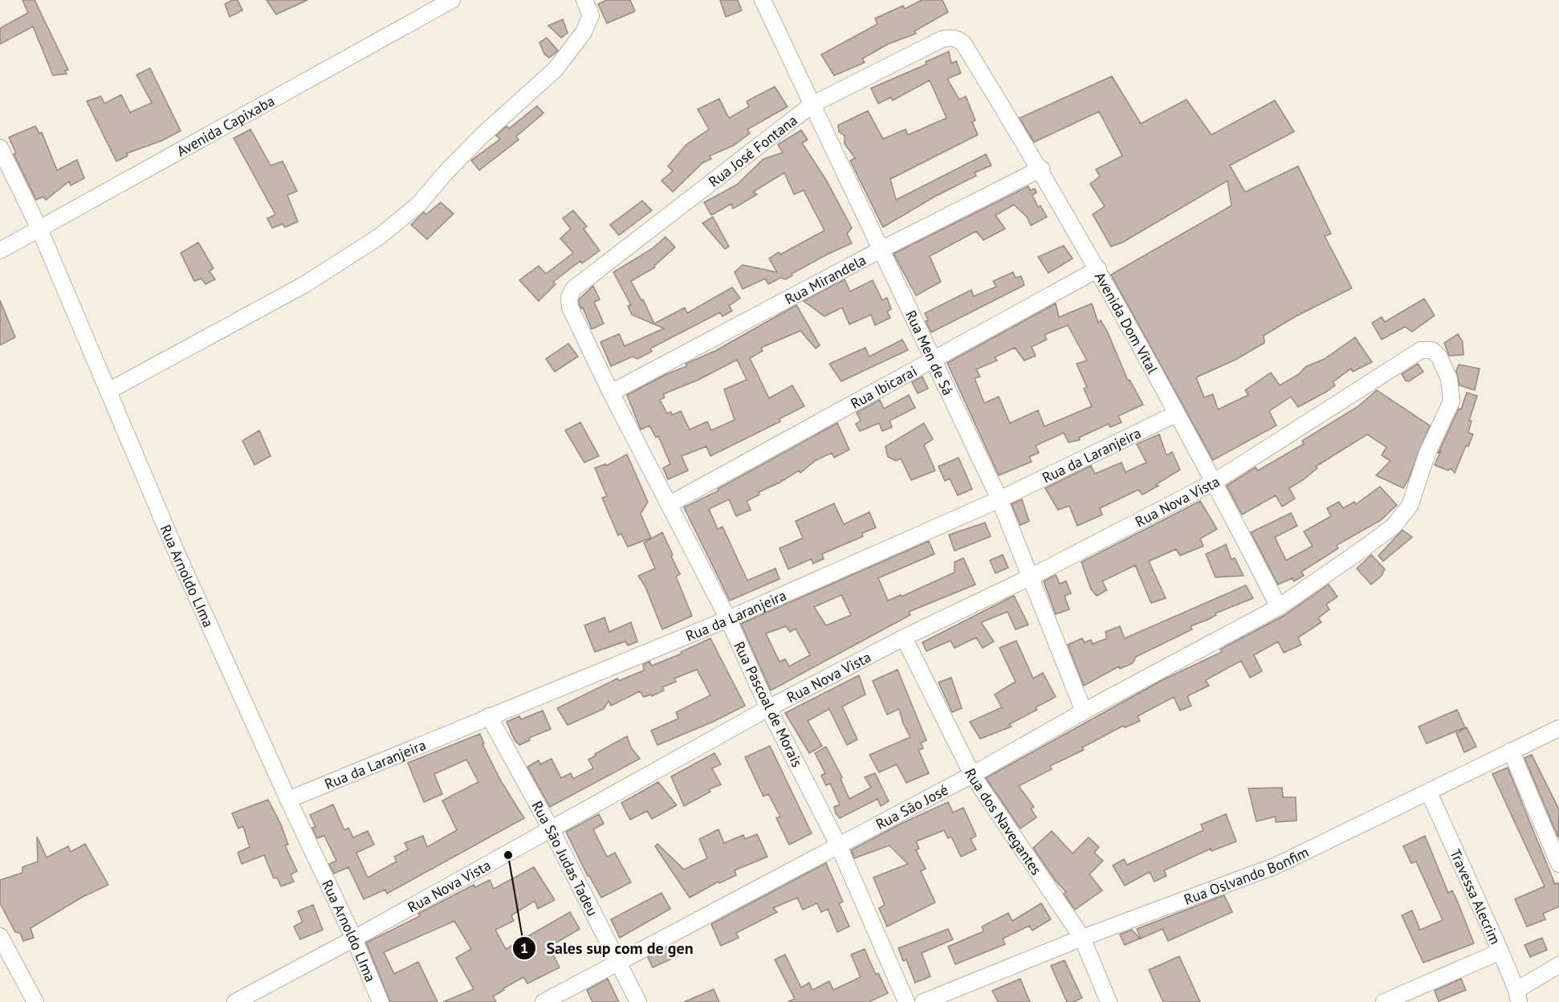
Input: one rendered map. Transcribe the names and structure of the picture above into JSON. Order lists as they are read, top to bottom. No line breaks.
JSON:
{"streets":{"street":["Avenida Capixaba","Rua José Fontana","Rua Mirandela","Avenida Dom Vital","Rua Men de Sá","Rua Ibicarai","Rua da Laranjeira","Rua Nova Vista","Rua Arnoldo LIma","Rua Pascoal de Morais","Rua São José","Rua dos Navegantes","Rua São Judas Tadeu","Rua Oslvando Bonfim","Travessa Alecrim"]},"crossings":[["Avenida Capixaba","Rua Arnoldo LIma"],["Rua José Fontana","Avenida Dom Vital"],["Rua José Fontana","Rua Men de Sá"],["Rua José Fontana","Rua Pascoal de Morais"],["Rua Mirandela","Avenida Dom Vital"],["Rua Mirandela","Rua Men de Sá"],["Rua Mirandela","Rua Pascoal de Morais"],["Avenida Dom Vital","Rua Ibicarai"],["Avenida Dom Vital","Rua da Laranjeira"],["Avenida Dom Vital","Rua Nova Vista"],["Avenida Dom Vital","Rua São José"],["Rua Men de Sá","Rua Ibicarai"],["Rua Men de Sá","Rua da Laranjeira"],["Rua Men de Sá","Rua Nova Vista"],["Rua Men de Sá","Rua São José"],["Rua Ibicarai","Rua Pascoal de Morais"],["Rua da Laranjeira","Rua Arnoldo LIma"],["Rua da Laranjeira","Rua Pascoal de Morais"],["Rua da Laranjeira","Rua São Judas Tadeu"],["Rua Nova Vista","Rua Arnoldo LIma"],["Rua Nova Vista","Rua Pascoal de Morais"],["Rua Nova Vista","Rua São José"],["Rua Nova Vista","Rua dos Navegantes"],["Rua Nova Vista","Rua São Judas Tadeu"],["Rua Pascoal de Morais","Rua São José"],["Rua São José","Rua dos Navegantes"],["Rua São José","Rua São Judas Tadeu"],["Rua dos Navegantes","Rua Oslvando Bonfim"],["Rua Oslvando Bonfim","Travessa Alecrim"]],"places":["Sales sup com de gen"]}
